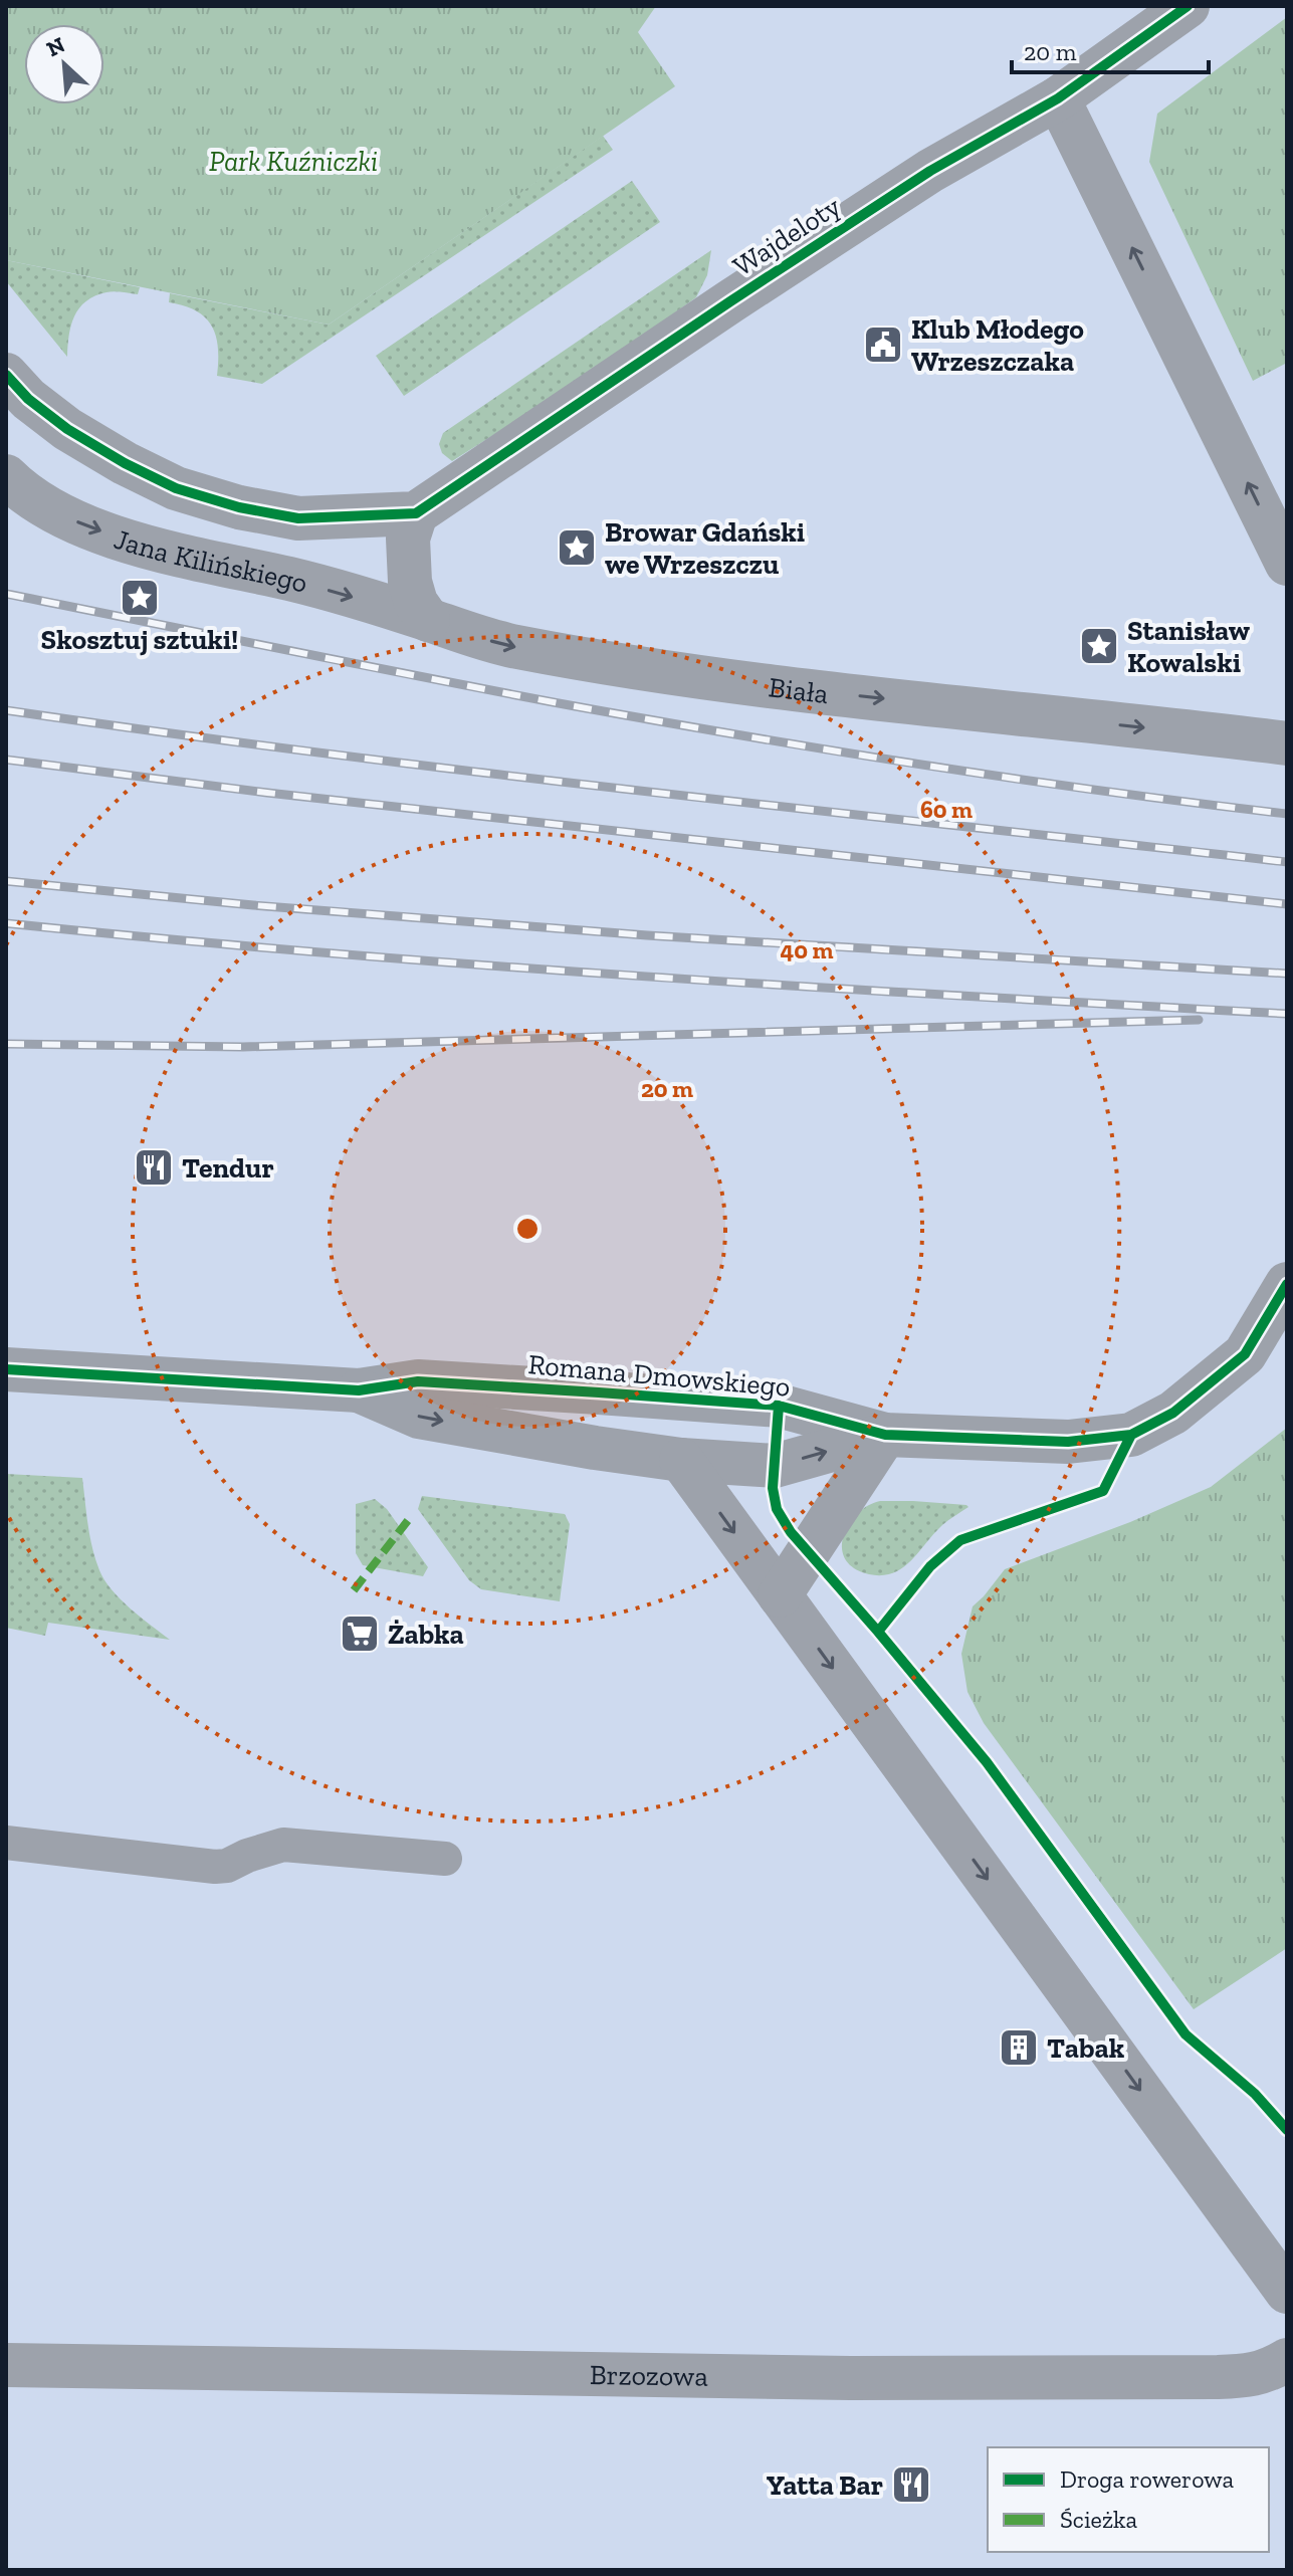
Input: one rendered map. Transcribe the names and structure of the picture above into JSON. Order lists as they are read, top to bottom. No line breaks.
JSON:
{"streets":{"street":["Wajdeloty","Jana Kilińskiego","Biała","Romana Dmowskiego","Brzozowa"]},"crossings":[["Wajdeloty","Jana Kilińskiego"],["Jana Kilińskiego","Biała"]],"one_way":["Biała"],"parks":["Park Kuźniczki"],"places":{"public building":["Klub Młodego Wrzeszczaka"],"place":["Browar Gdański we Wrzeszczu","Skosztuj sztuki!","Stanisław Kowalski"],"restaurant":["Tendur","Yatta Bar"],"supermarket":["Żabka"],"building":["Tabak"]},"legend":["Droga rowerowa","Ścieżka"],"scale_bar":"20 m","north":"top left","rings":["60 m","40 m","20 m"]}
